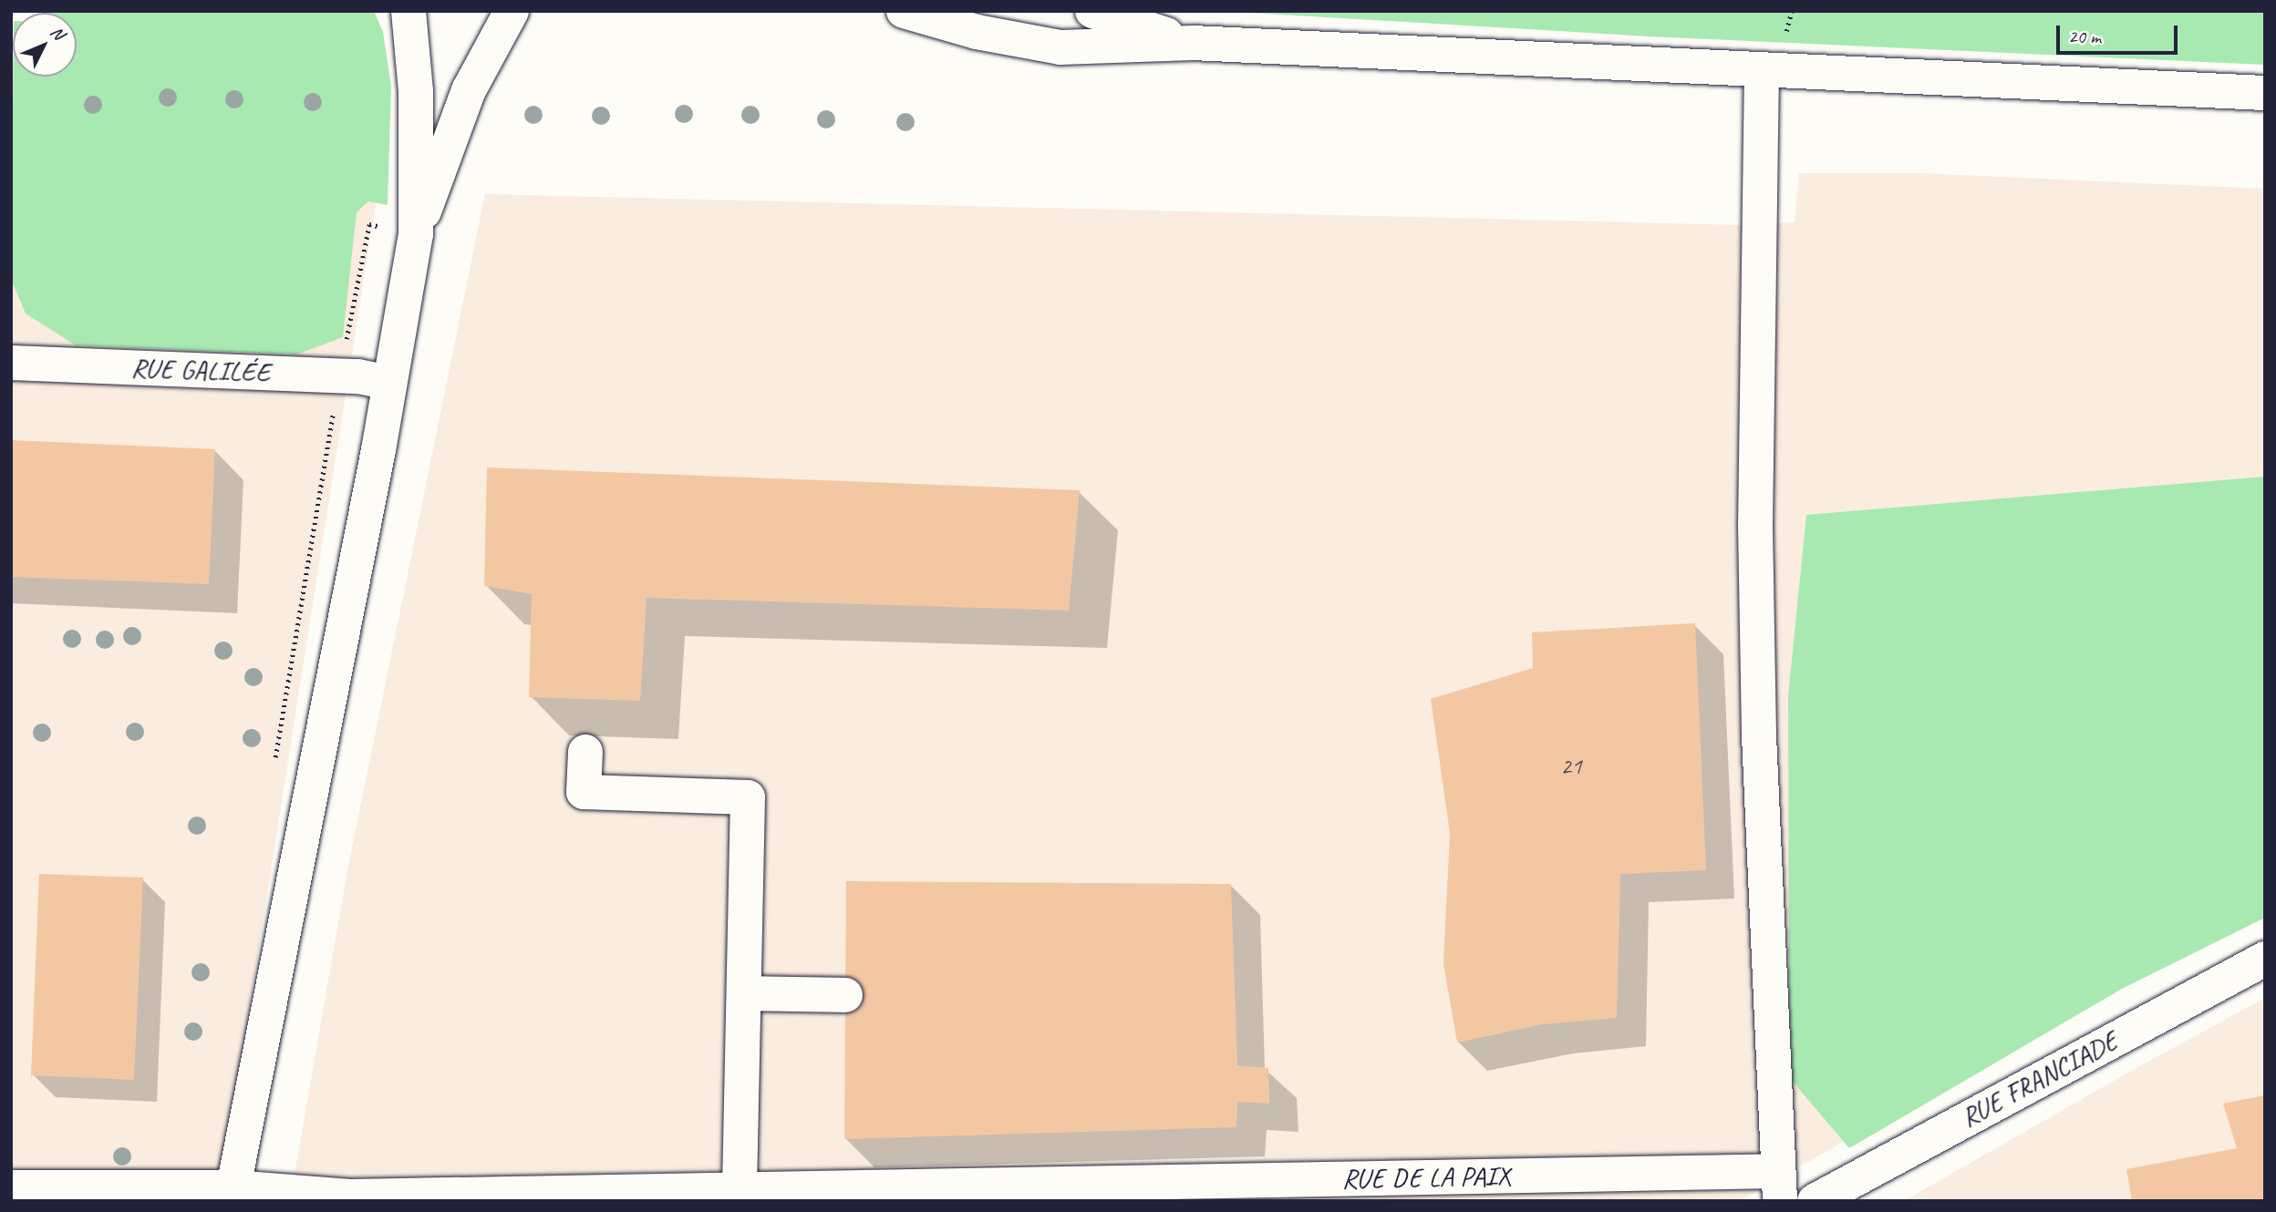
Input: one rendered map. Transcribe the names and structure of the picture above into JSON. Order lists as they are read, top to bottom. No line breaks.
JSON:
{"streets":{"street":["RUE GALILÉE","RUE FRANCIADE","RUE DE LA PAIX"]},"house_numbers":["21"],"scale_bar":"20 m","north":"top right"}
